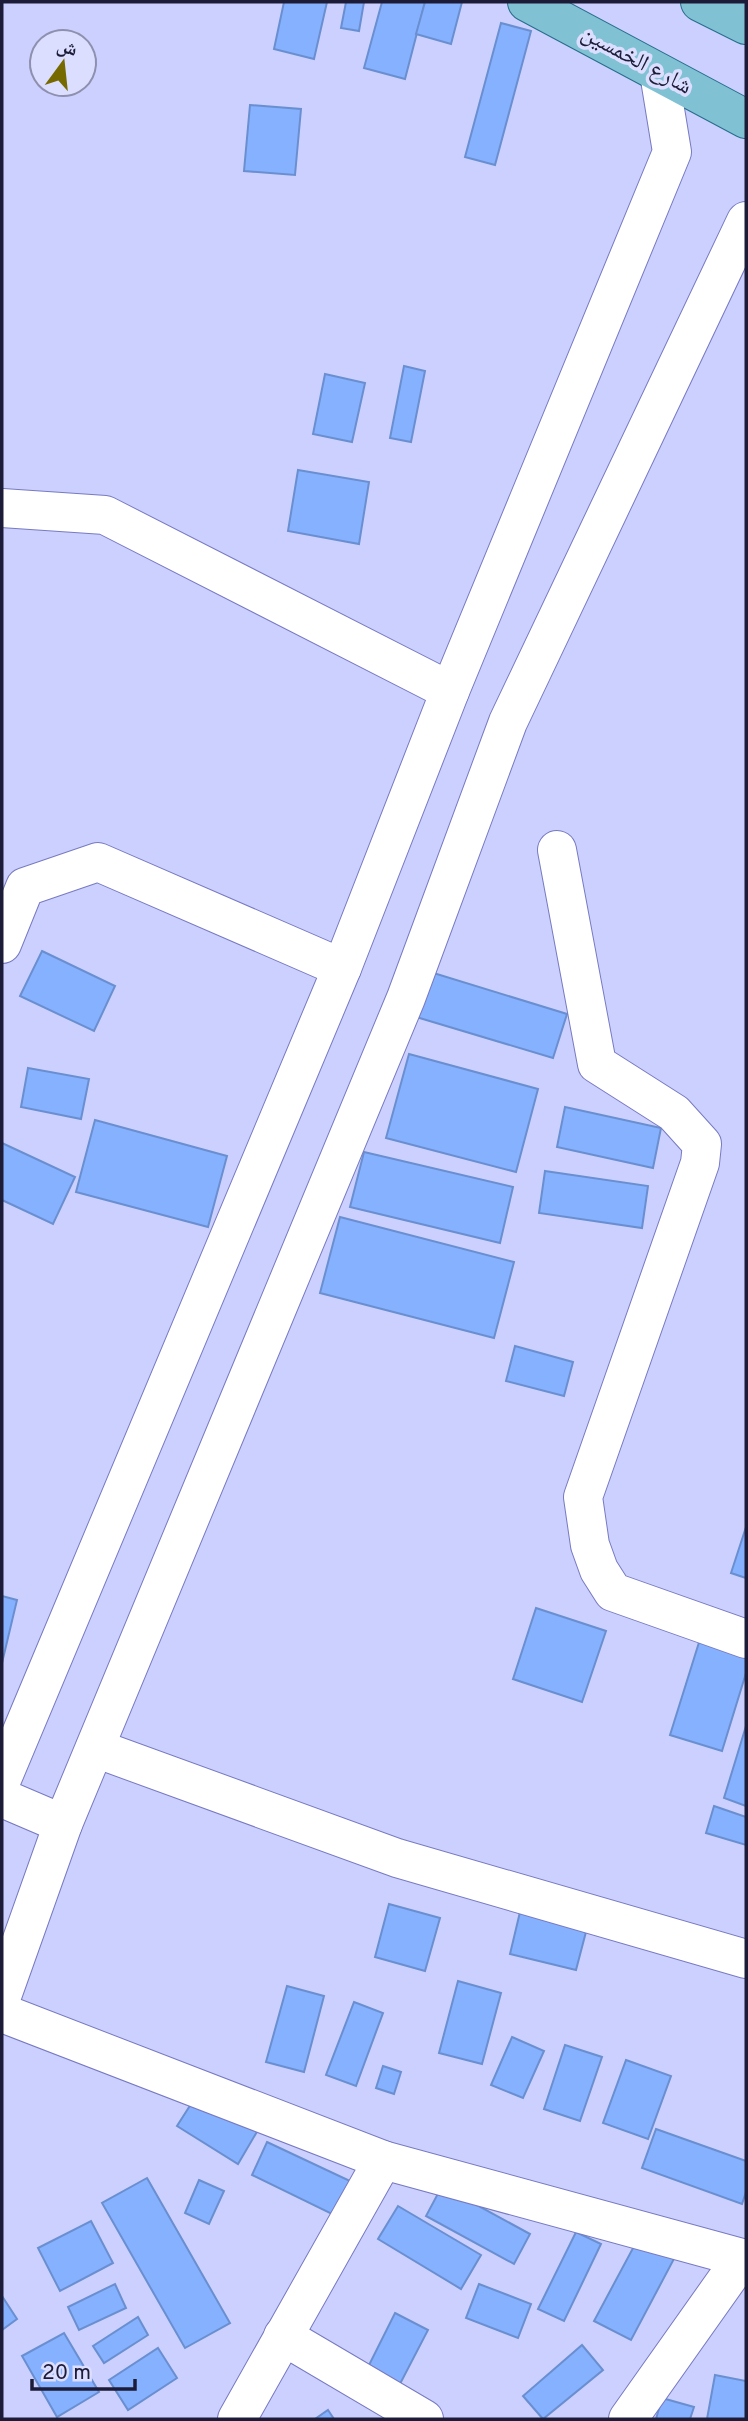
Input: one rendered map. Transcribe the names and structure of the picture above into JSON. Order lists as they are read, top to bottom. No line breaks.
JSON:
{"streets":{"main road":["شارع الخمسين"]},"scale_bar":"20 m","north":"top"}
